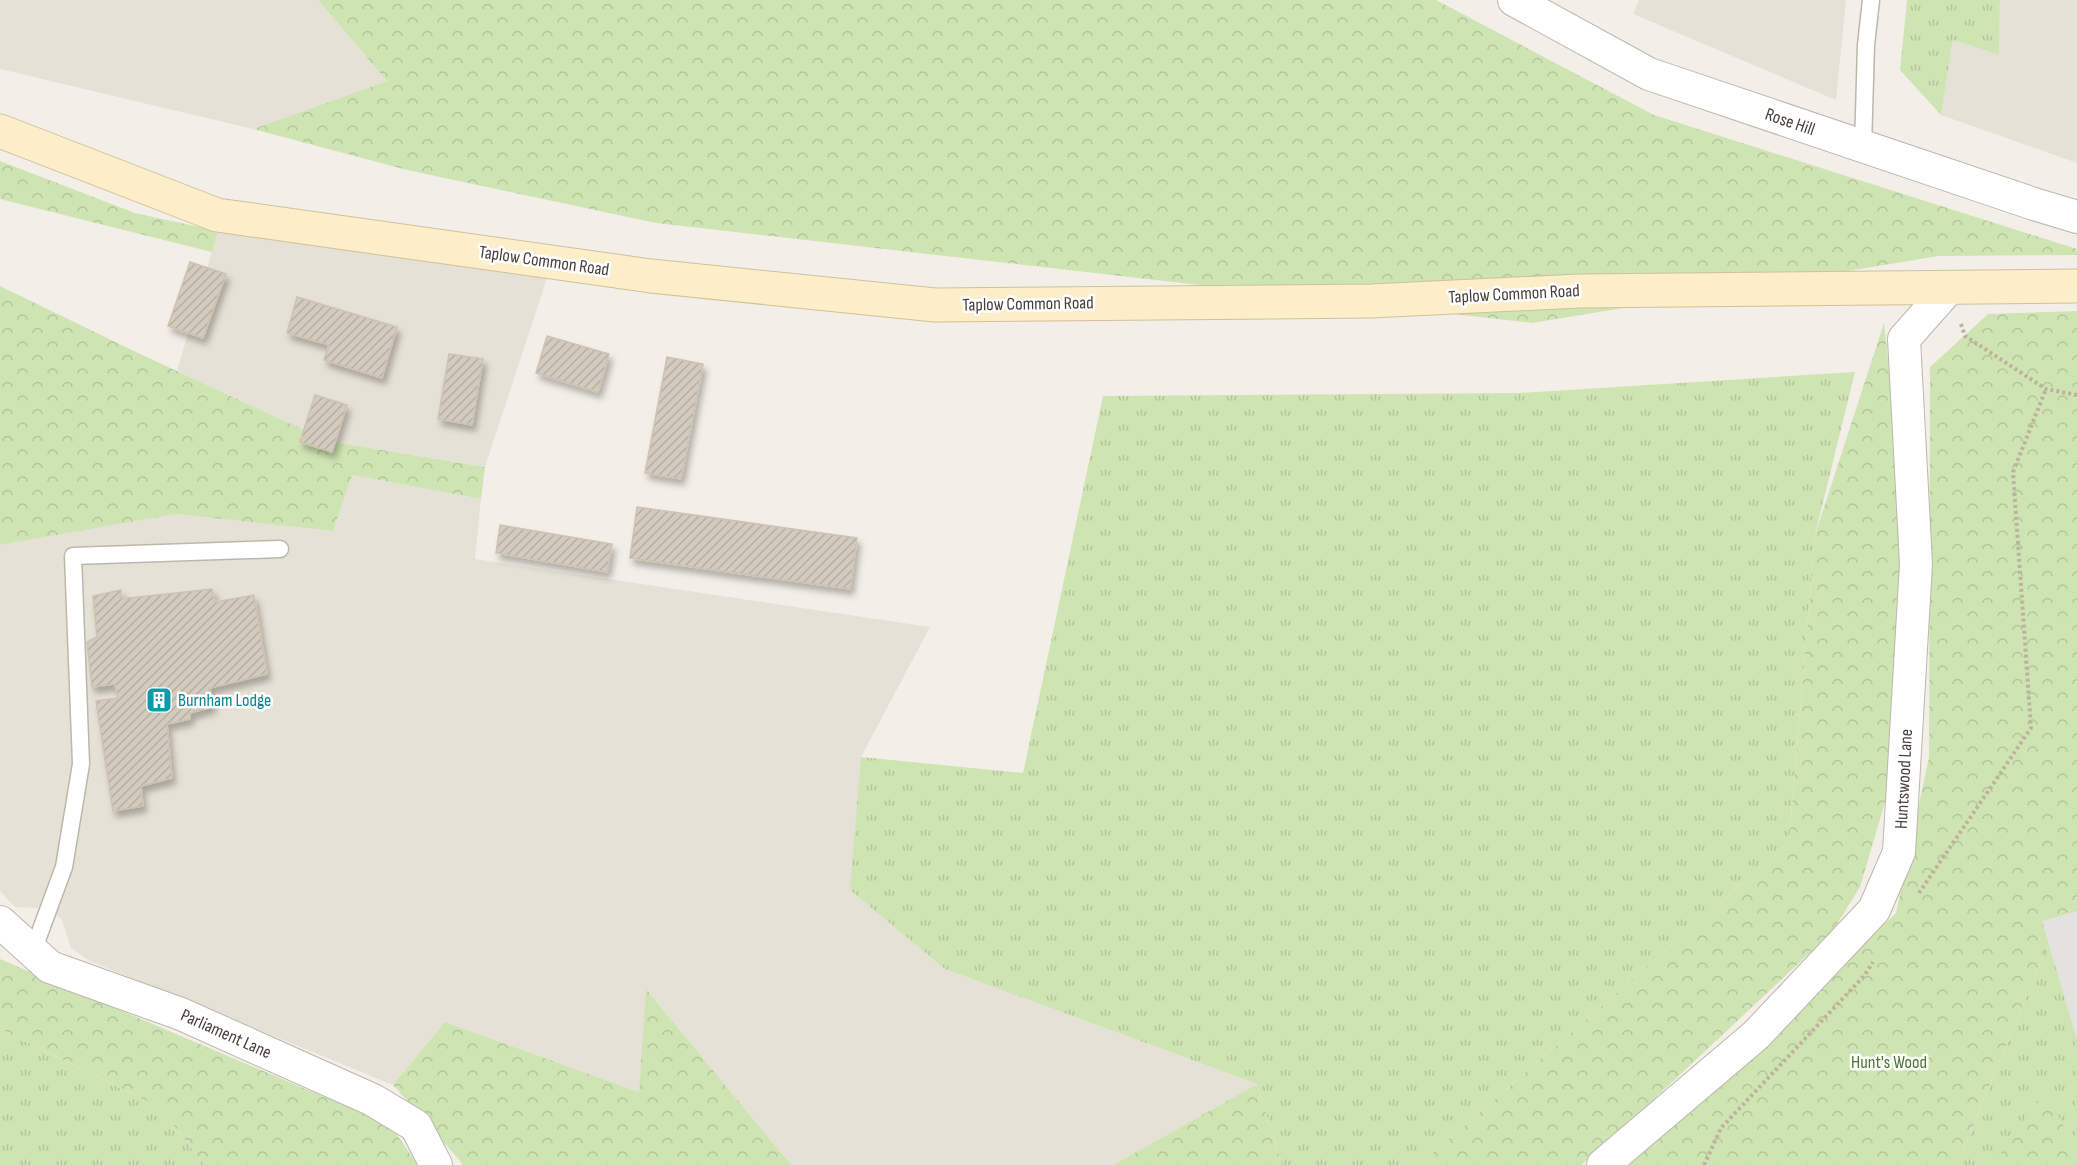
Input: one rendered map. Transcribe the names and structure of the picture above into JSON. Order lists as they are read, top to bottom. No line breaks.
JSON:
{"streets":{"street":["Rose Hill","Taplow Common Road","Huntswood Lane","Parliament Lane"]},"crossings":[["Taplow Common Road","Huntswood Lane"]],"parks":["Hunt's Wood"],"places":{"building":["Burnham Lodge"]}}
